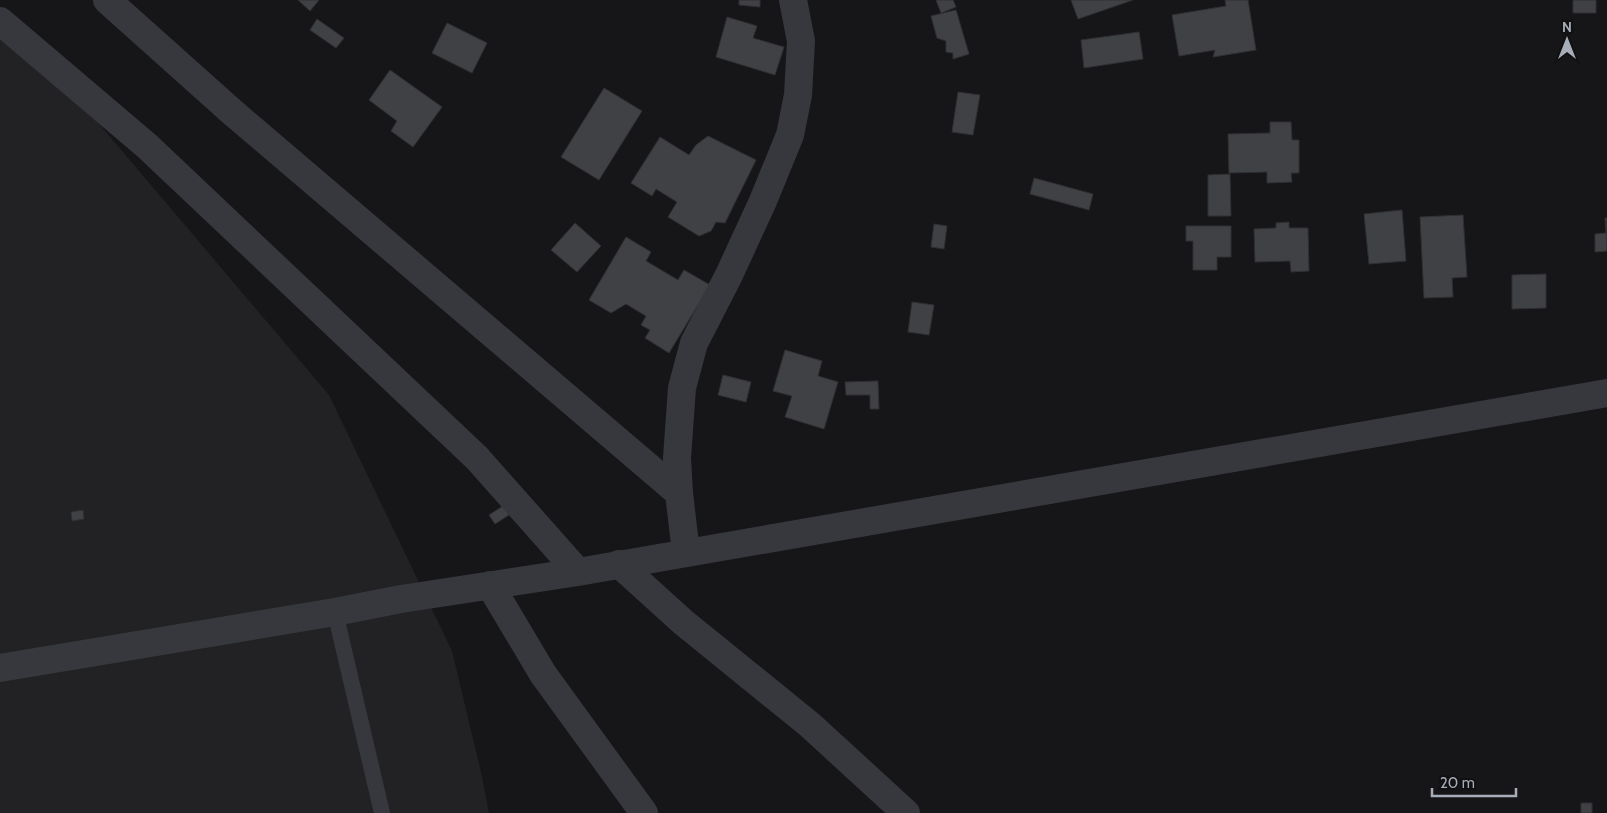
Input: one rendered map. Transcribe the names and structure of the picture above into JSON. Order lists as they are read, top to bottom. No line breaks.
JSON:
{"scale_bar":"20 m","north":"top"}
